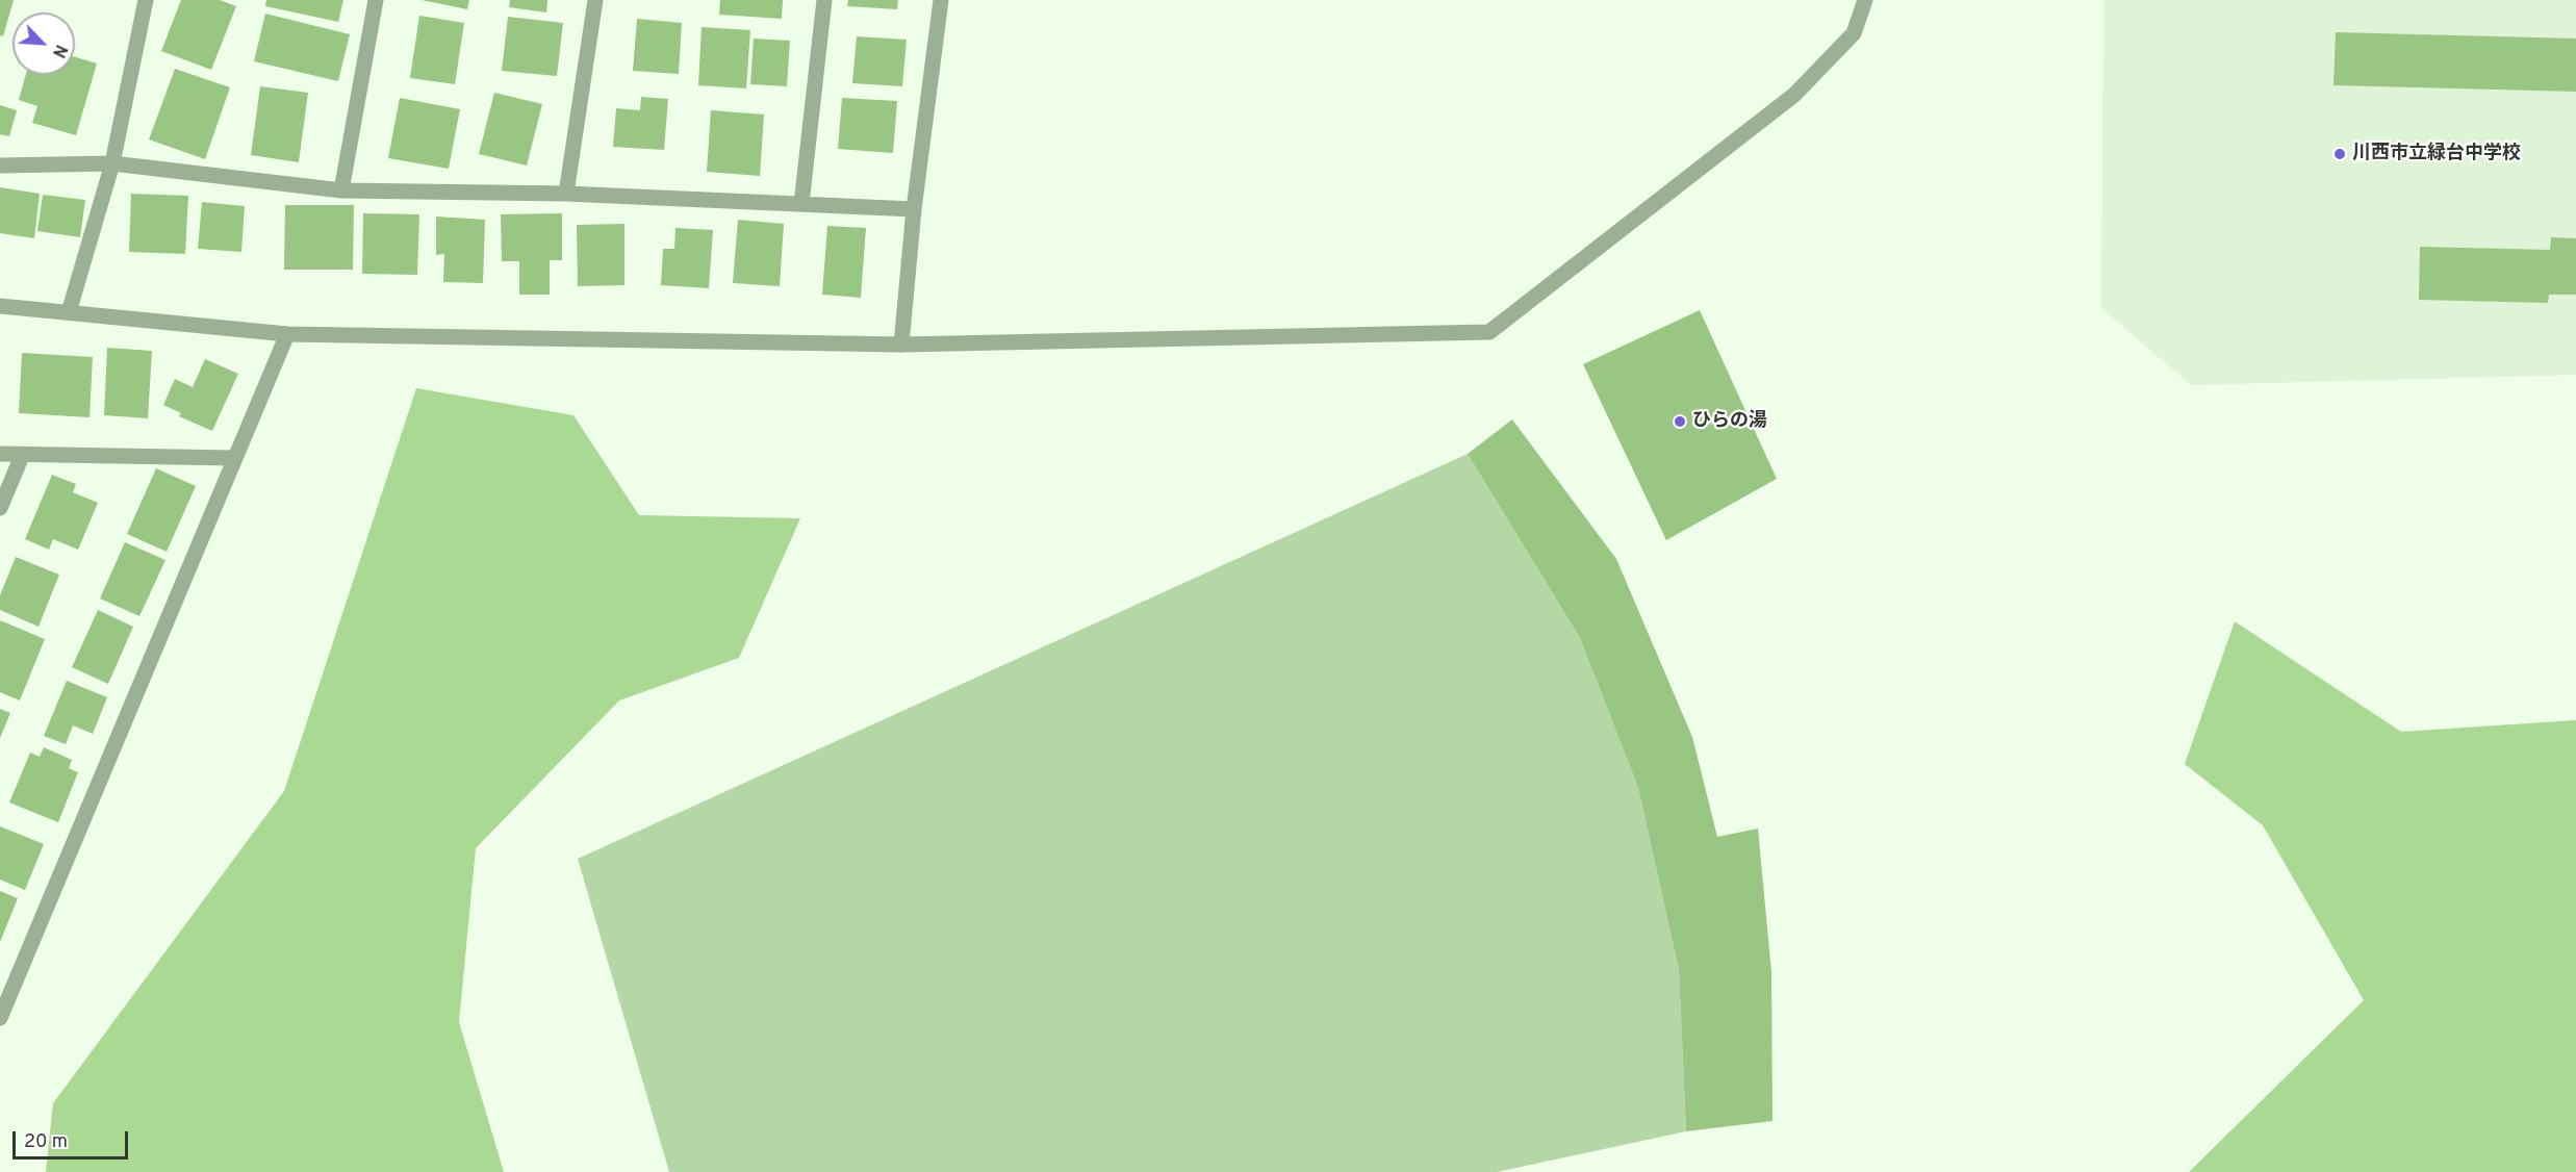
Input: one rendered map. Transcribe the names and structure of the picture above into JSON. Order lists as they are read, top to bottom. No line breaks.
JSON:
{"places":["川西市立緑台中学校","ひらの湯"],"scale_bar":"20 m","north":"bottom right"}
